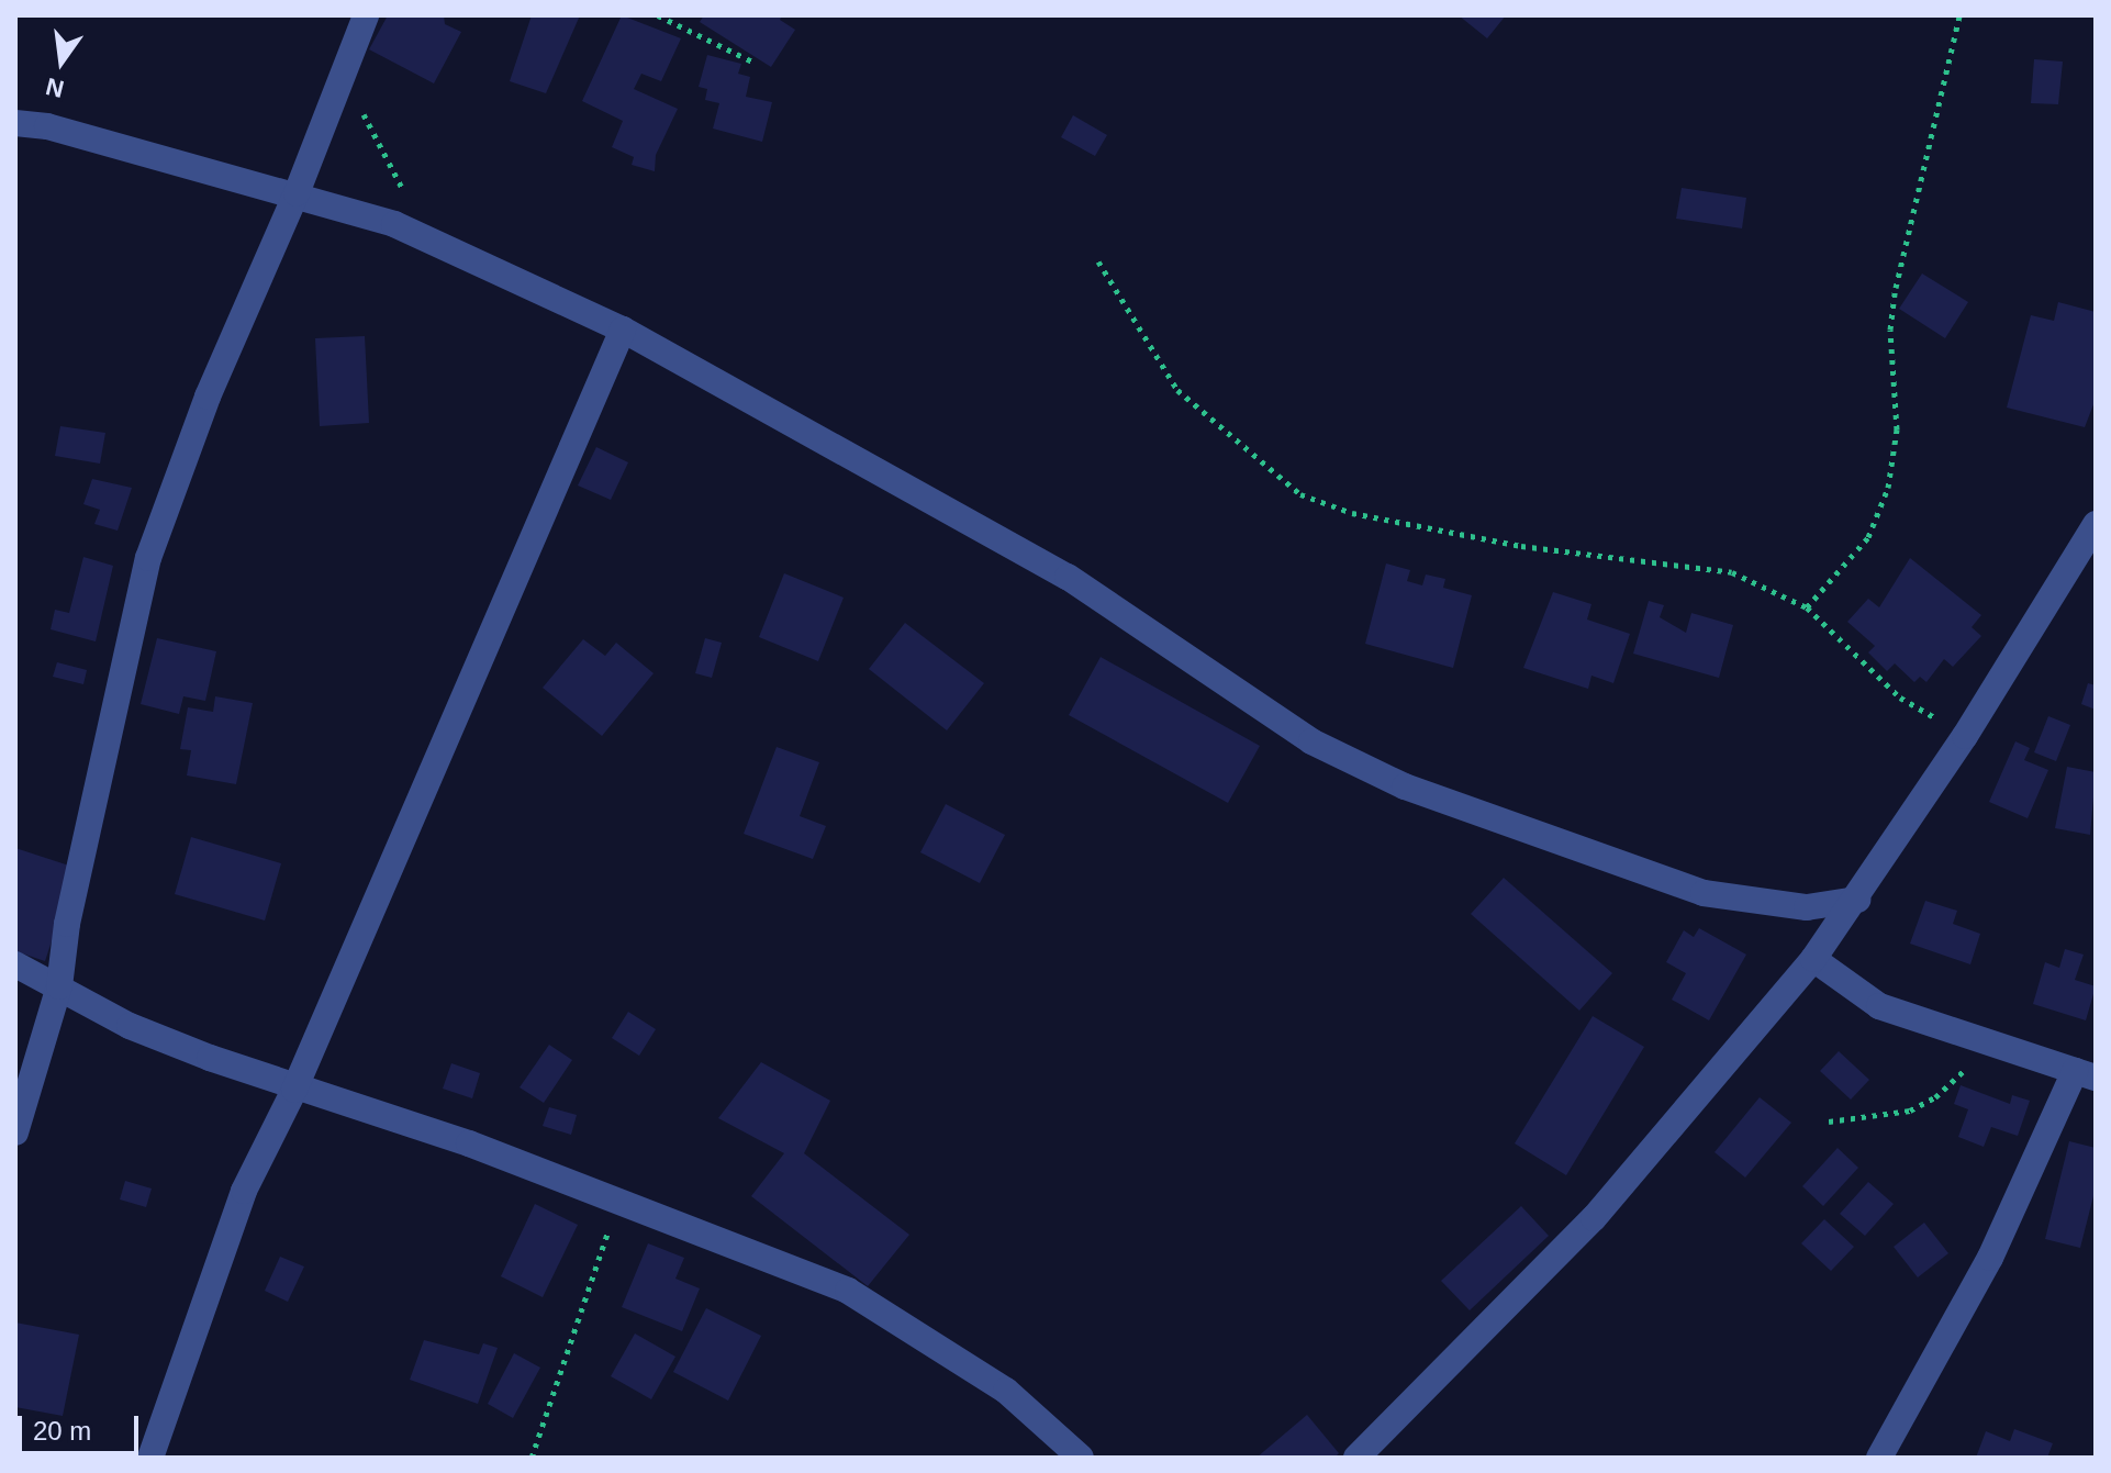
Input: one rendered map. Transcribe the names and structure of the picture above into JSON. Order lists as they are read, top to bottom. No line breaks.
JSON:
{"scale_bar":"20 m","north":"bottom"}
